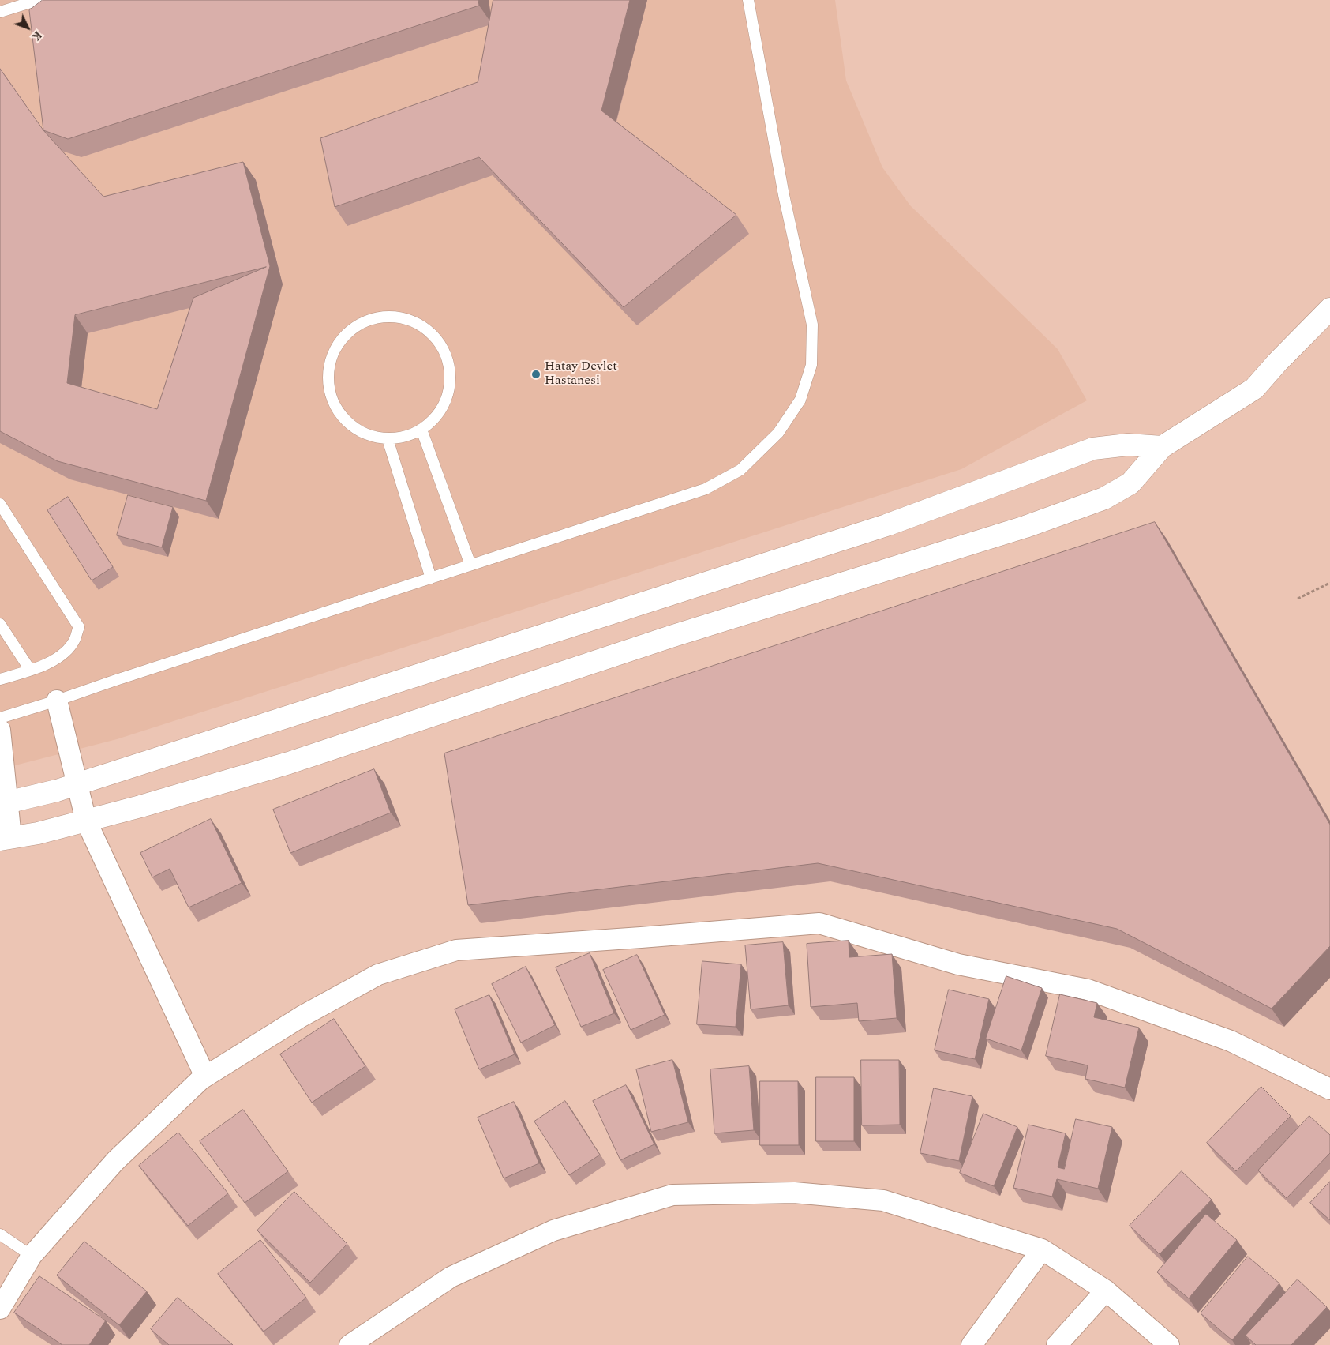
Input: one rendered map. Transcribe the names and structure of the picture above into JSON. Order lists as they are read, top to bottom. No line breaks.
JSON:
{"places":["Hatay Devlet Hastanesi"],"north":"bottom right"}
